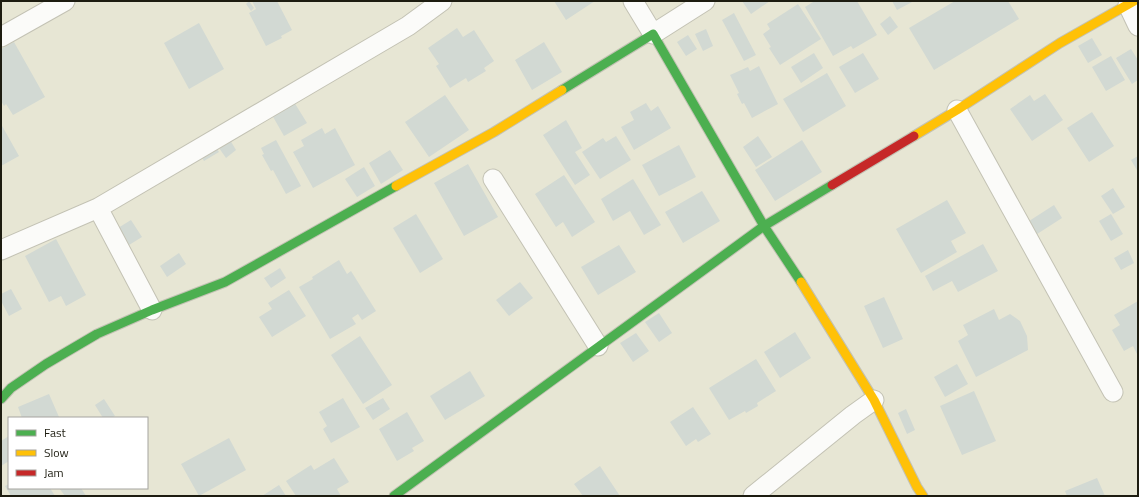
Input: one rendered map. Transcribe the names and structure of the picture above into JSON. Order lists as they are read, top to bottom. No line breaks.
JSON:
{"legend":["Fast","Slow","Jam"]}
